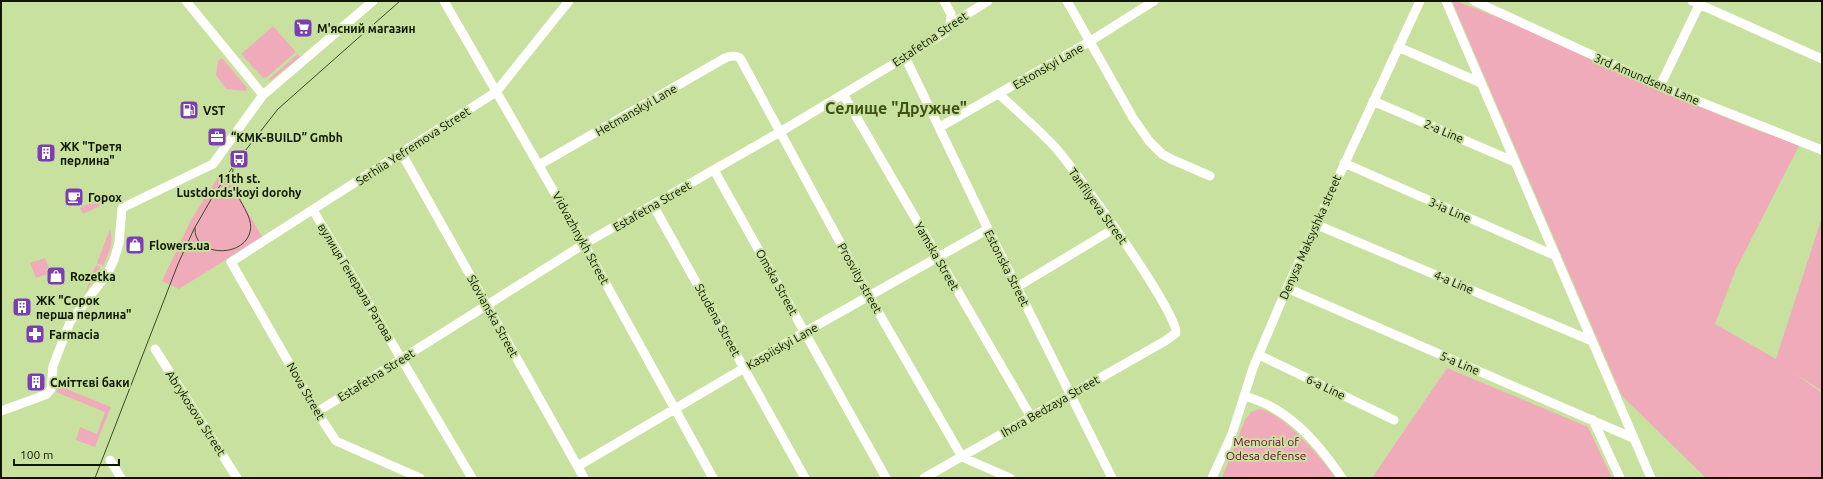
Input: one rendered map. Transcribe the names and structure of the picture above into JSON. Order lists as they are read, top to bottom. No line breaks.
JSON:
{"streets":{"street":["Estafetna Street","Estonskyi Lane","3rd Amundsena Lane","Hetmanskyi Lane","2-a Line","Serhiia Yefremova Street","Tanfilyeva Street","3-ia Line","Denysa Maksyshka street","Vidvazhnykh Street","Yamska Street","Estonska Street","Prosvity street","вулиця Генерала Ратова","Omska Street","4-a Line","Slovianska Street","Studena Street","Kaspiiskyi Lane","5-a Line","6-a Line","Nova Street","Ihora Bedzaya Street","Abrykosova Street"]},"crossings":[["Estafetna Street","Vidvazhnykh Street"],["Estafetna Street","Yamska Street"],["Estafetna Street","Estonska Street"],["Estafetna Street","Prosvity street"],["Estafetna Street","вулиця Генерала Ратова"],["Estafetna Street","Omska Street"],["Estafetna Street","Slovianska Street"],["Estafetna Street","Studena Street"],["Estafetna Street","Nova Street"],["Estonskyi Lane","Tanfilyeva Street"],["Estonskyi Lane","Estonska Street"],["Hetmanskyi Lane","Vidvazhnykh Street"],["Hetmanskyi Lane","Prosvity street"],["2-a Line","Denysa Maksyshka street"],["Serhiia Yefremova Street","Vidvazhnykh Street"],["Serhiia Yefremova Street","вулиця Генерала Ратова"],["Serhiia Yefremova Street","Slovianska Street"],["Serhiia Yefremova Street","Nova Street"],["Tanfilyeva Street","Ihora Bedzaya Street"],["3-ia Line","Denysa Maksyshka street"],["Denysa Maksyshka street","4-a Line"],["Denysa Maksyshka street","5-a Line"],["Denysa Maksyshka street","6-a Line"],["Vidvazhnykh Street","Kaspiiskyi Lane"],["Yamska Street","Kaspiiskyi Lane"],["Yamska Street","Ihora Bedzaya Street"],["Estonska Street","Kaspiiskyi Lane"],["Estonska Street","Ihora Bedzaya Street"],["Prosvity street","Kaspiiskyi Lane"],["Prosvity street","Ihora Bedzaya Street"],["Omska Street","Kaspiiskyi Lane"],["Slovianska Street","Kaspiiskyi Lane"],["Studena Street","Kaspiiskyi Lane"]],"districts":["Селище \"Дружне\""],"parks":["Memorial of Odesa defense"],"places":{"supermarket":["М'ясний магазин"],"fuel station":["VST"],"office":["“KMK-BUILD” Gmbh"],"building":["ЖК \"Третя перлина\"","ЖК \"Сорок перша перлина\"","Сміттєві баки"],"bus stop":["11th st. Lustdords'koyi dorohy"],"cafe":["Горох"],"shop":["Flowers.ua","Rozetka"],"pharmacy":["Farmacia"]},"scale_bar":"100 m"}
